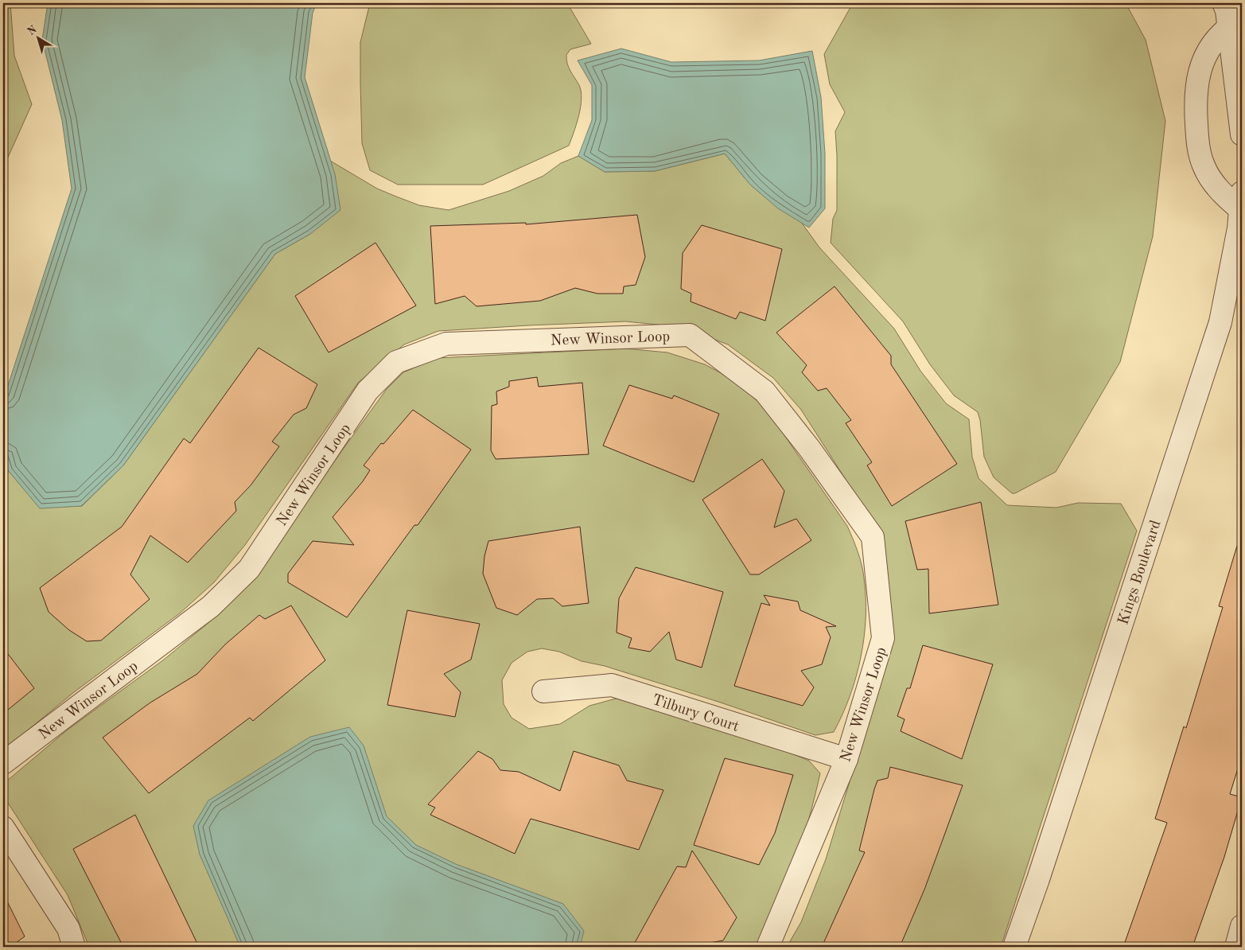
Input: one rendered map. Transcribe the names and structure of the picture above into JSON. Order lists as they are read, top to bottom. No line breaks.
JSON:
{"streets":{"street":["New Winsor Loop","Kings Boulevard","Tilbury Court"]},"crossings":[["New Winsor Loop","Tilbury Court"]],"north":"top left"}
